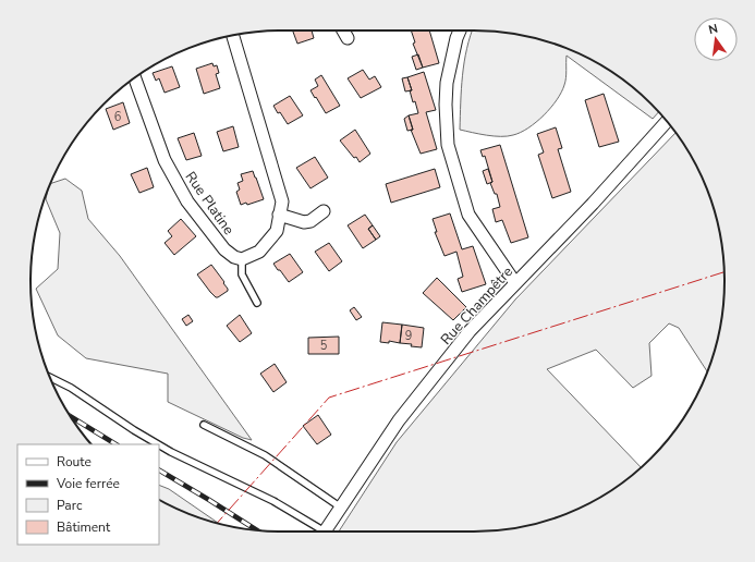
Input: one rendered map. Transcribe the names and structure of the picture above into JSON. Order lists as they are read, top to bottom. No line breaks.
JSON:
{"streets":{"street":["Rue Platine","Rue Champêtre"]},"house_numbers":["6","9","5"],"legend":["Route","Voie ferrée","Parc","Bâtiment"],"north":"top"}
